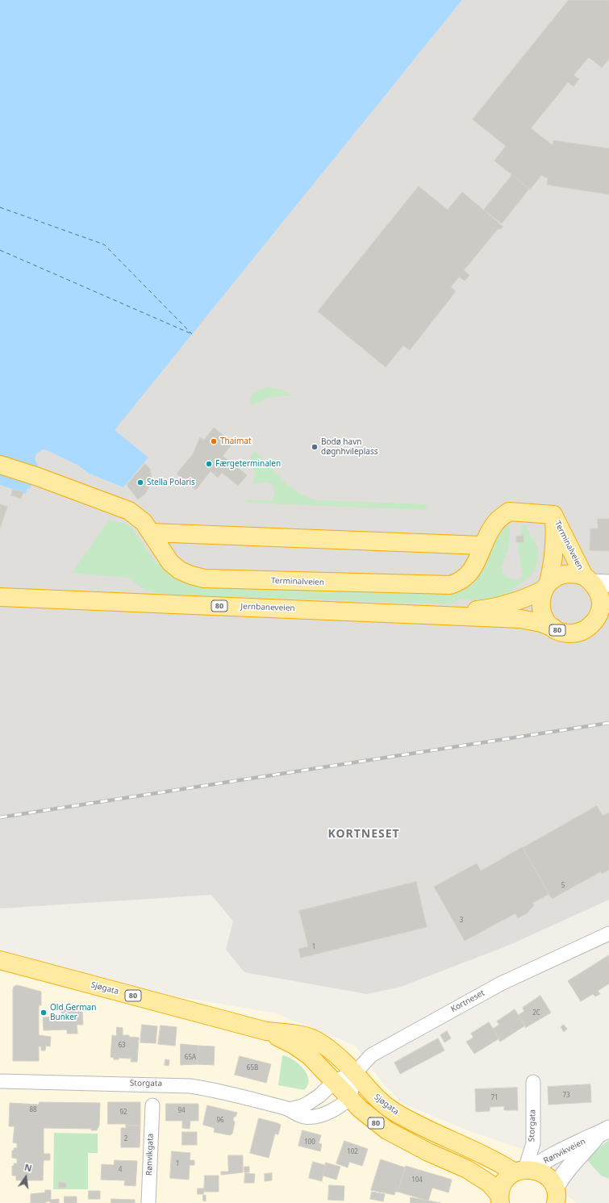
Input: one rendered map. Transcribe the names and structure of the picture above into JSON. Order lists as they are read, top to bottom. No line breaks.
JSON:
{"streets":{"highway":["Terminalveien","80","Jernbaneveien","Sjøgata"],"street":["Kortneset","Storgata","Rønvikveien","Rønvikgata"]},"crossings":[["Terminalveien","80"],["Terminalveien","Jernbaneveien"],["80","Jernbaneveien"],["80","Sjøgata"],["80","Storgata"],["80","Rønvikveien"],["Sjøgata","Kortneset"],["Sjøgata","Storgata"],["Sjøgata","Rønvikveien"],["Storgata","Rønvikveien"]],"districts":["KORTNESET"],"places":["Thaimat","Bodø havn døgnhvileplass","Færgeterminalen","Stella Polaris","Old German Bunker"],"house_numbers":["5","3","1","2C","63","65A","65B","73","71","88","94","92","96","2","100","102","1","4","104"],"north":"top"}
